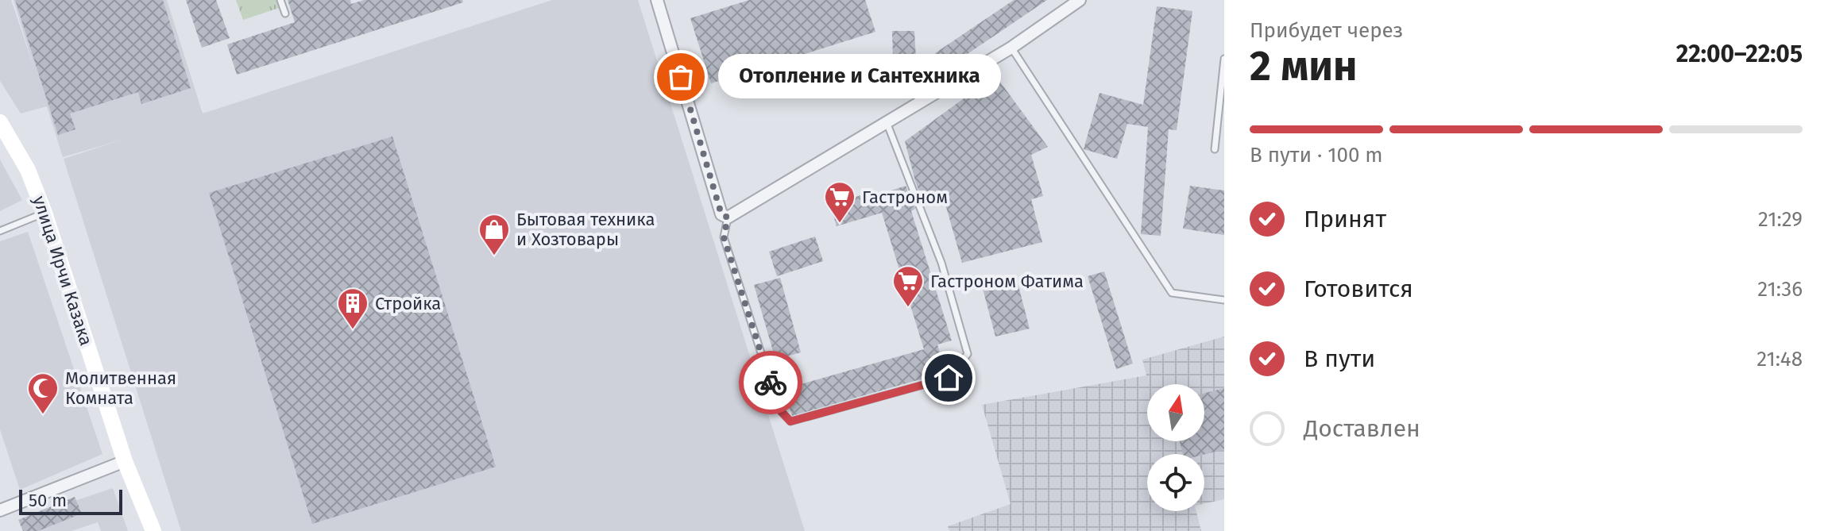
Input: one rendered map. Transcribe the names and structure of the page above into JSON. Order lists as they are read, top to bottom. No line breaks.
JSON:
{"streets":{"main road":["улица Ирчи Казака"]},"places":{"other":["Отопление и Сантехника"],"supermarket":["Гастроном","Гастроном Фатима"],"shop":["Бытовая техника и Хозтовары"],"building":["Стройка"],"mosque":["Молитвенная Комната"]},"scale_bar":"50 m","north":"top","page":{"heading":["2 мин","Прибудет через","22:00–22:05"],"bubble":"Отопление и Сантехника","bar":"В пути · 100 m","list":[["Принят","21:29"],["Готовится","21:36"],["В пути","21:48"],"Доставлен"],"scale":"50 m"}}
